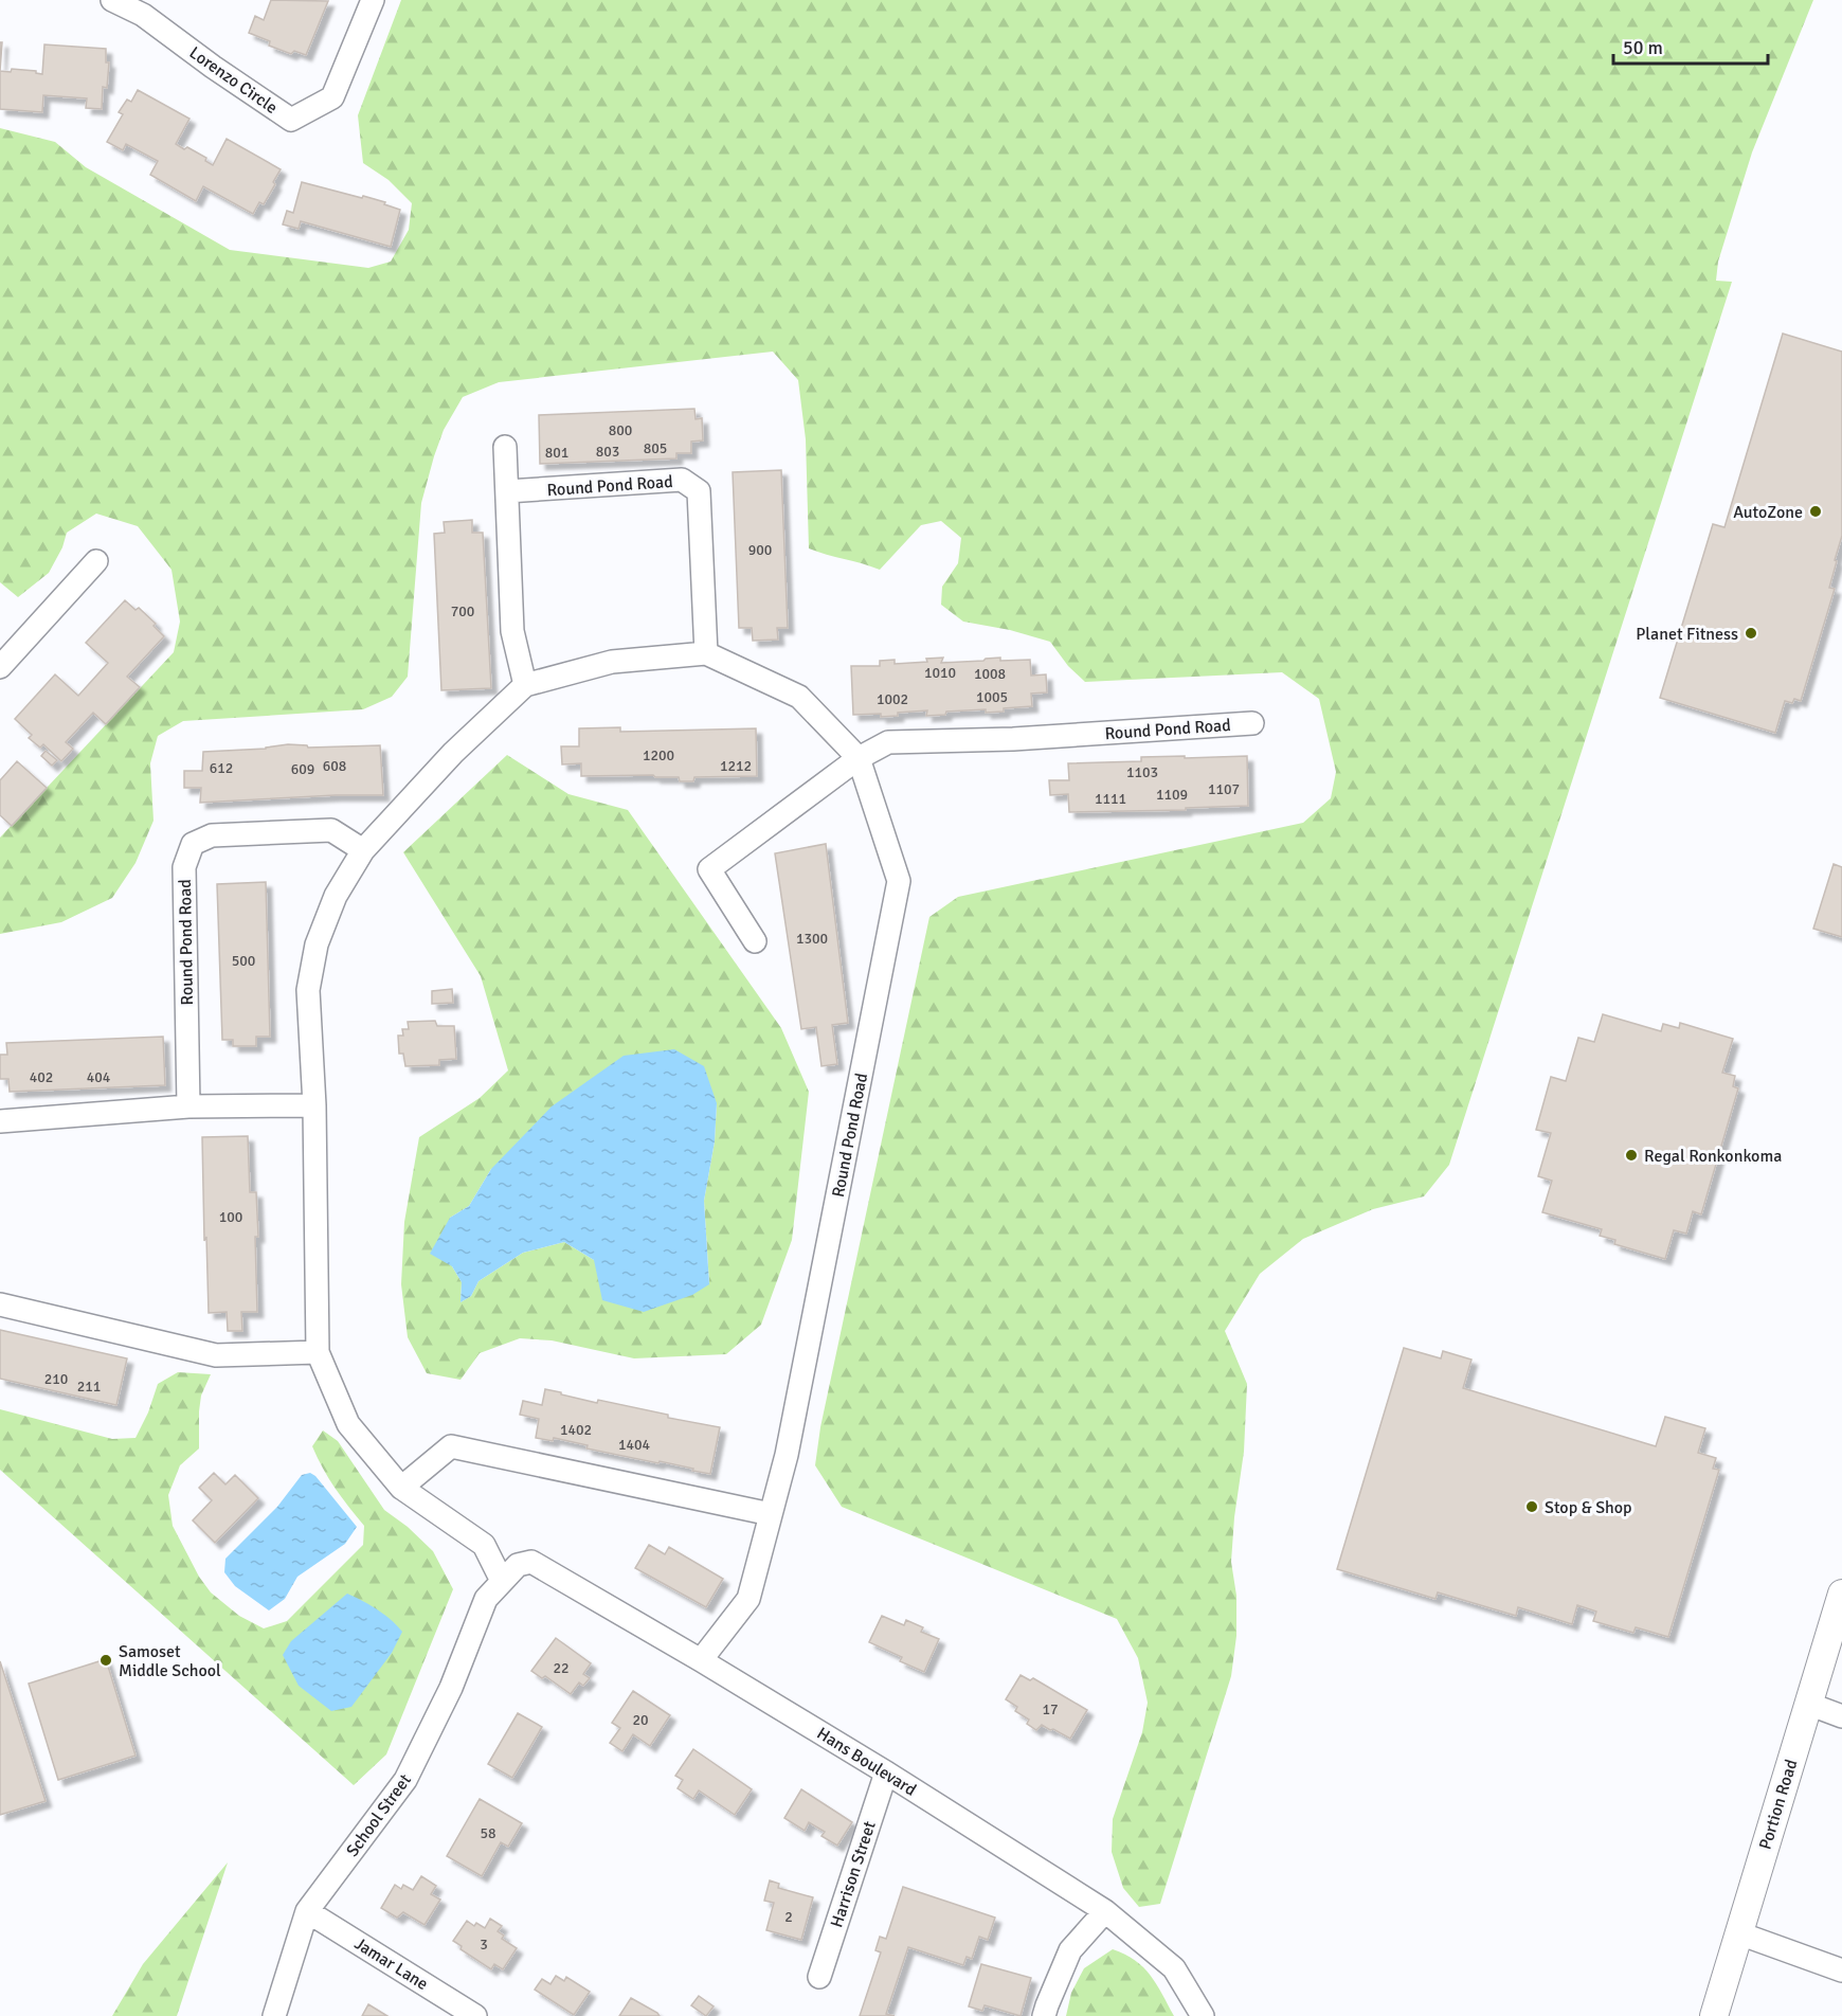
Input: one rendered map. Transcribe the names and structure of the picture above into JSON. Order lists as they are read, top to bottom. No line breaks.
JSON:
{"streets":{"main road":["Portion Road"],"street":["Lorenzo Circle","Round Pond Road","Hans Boulevard","School Street","Harrison Street","Jamar Lane"]},"crossings":[["Round Pond Road","Hans Boulevard"],["Hans Boulevard","School Street"],["Hans Boulevard","Harrison Street"],["School Street","Jamar Lane"]],"places":["AutoZone","Planet Fitness","Regal Ronkonkoma","Stop & Shop","Samoset Middle School"],"house_numbers":["800","805","803","801","900","700","1010","1008","1005","1002","1200","608","1212","612","609","1103","1107","1109","1111","1300","500","402","404","100","210","211","1402","1404","22","17","20","58","2","3"],"scale_bar":"50 m"}
